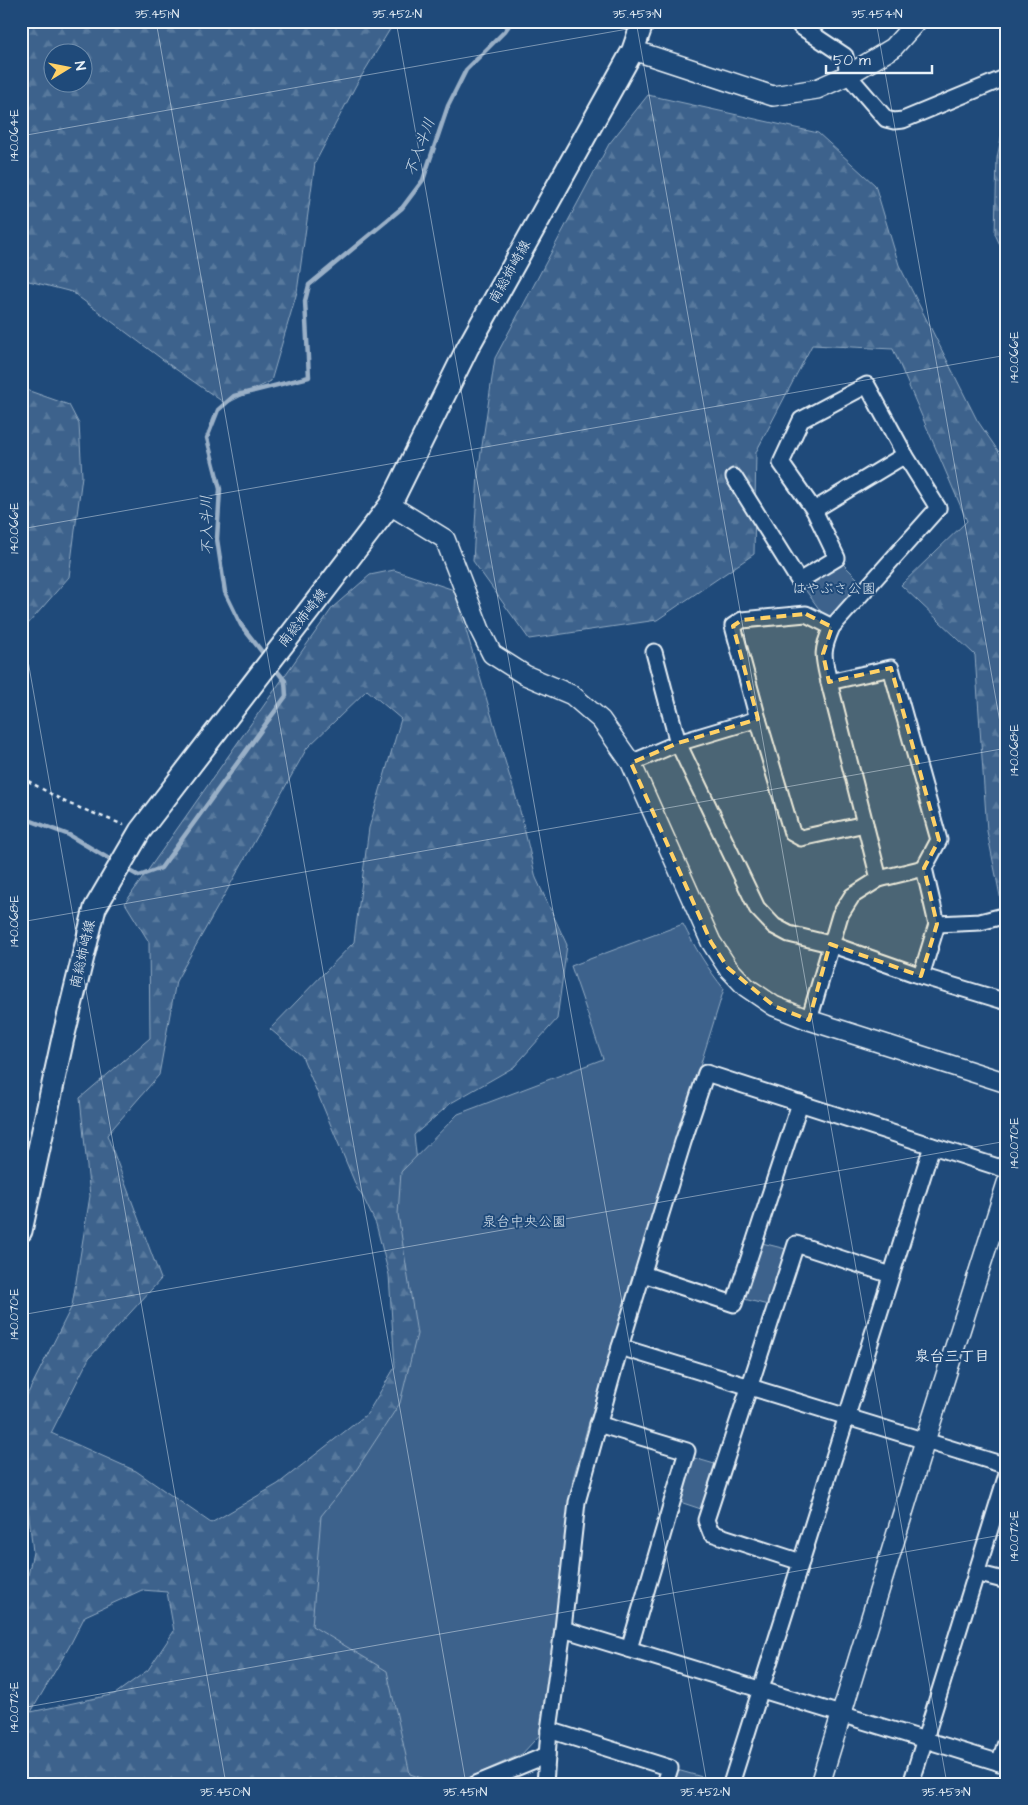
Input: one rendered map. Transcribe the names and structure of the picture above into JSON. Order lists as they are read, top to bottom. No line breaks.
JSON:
{"streets":{"main road":["南総姉崎線"]},"districts":["泉台三丁目"],"water":["不入斗川"],"parks":["はやぶさ公園","泉台中央公園"],"scale_bar":"50 m","north":"right","coordinates":["35.451°N","35.452°N","35.453°N","35.454°N","140.064°E","140.066°E","140.068°E","140.070°E","140.072°E","35.450°N"]}
